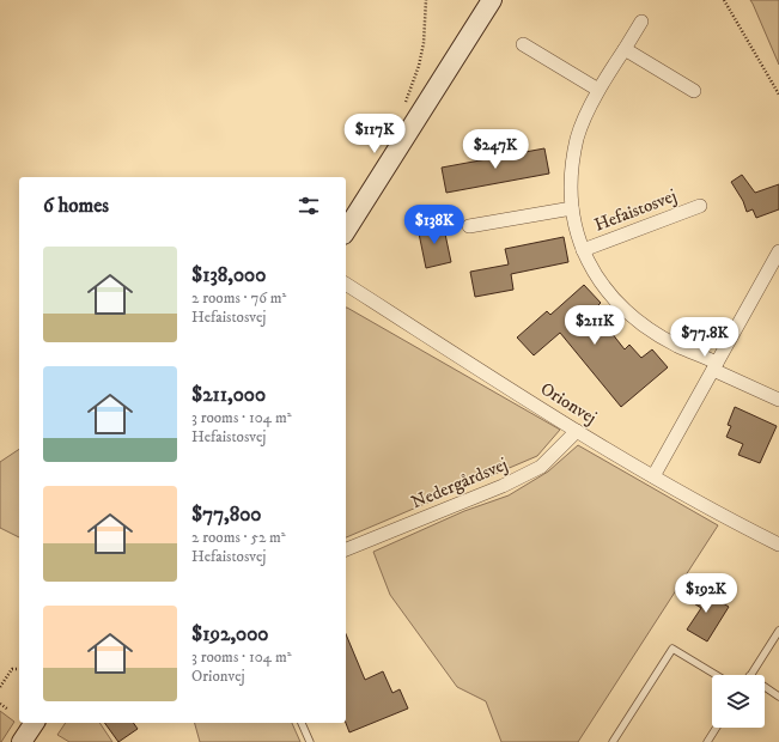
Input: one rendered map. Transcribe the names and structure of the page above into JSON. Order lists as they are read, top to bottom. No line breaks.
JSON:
{"streets":{"street":["Hefaistosvej","Orionvej","Nedergårdsvej"]},"crossings":[["Orionvej","Nedergårdsvej"]],"page":{"price":["$117K","$247K","$138K","$211K","$77.8K","$192K"],"heading":"6 homes","list":[{"name":"$138,000","note":"2 rooms · 76 m² · Hefaistosvej"},{"name":"$211,000","note":"3 rooms · 104 m² · Hefaistosvej"},{"name":"$77,800","note":"2 rooms · 52 m² · Hefaistosvej"},{"name":"$192,000","note":"3 rooms · 104 m² · Orionvej"}]}}
